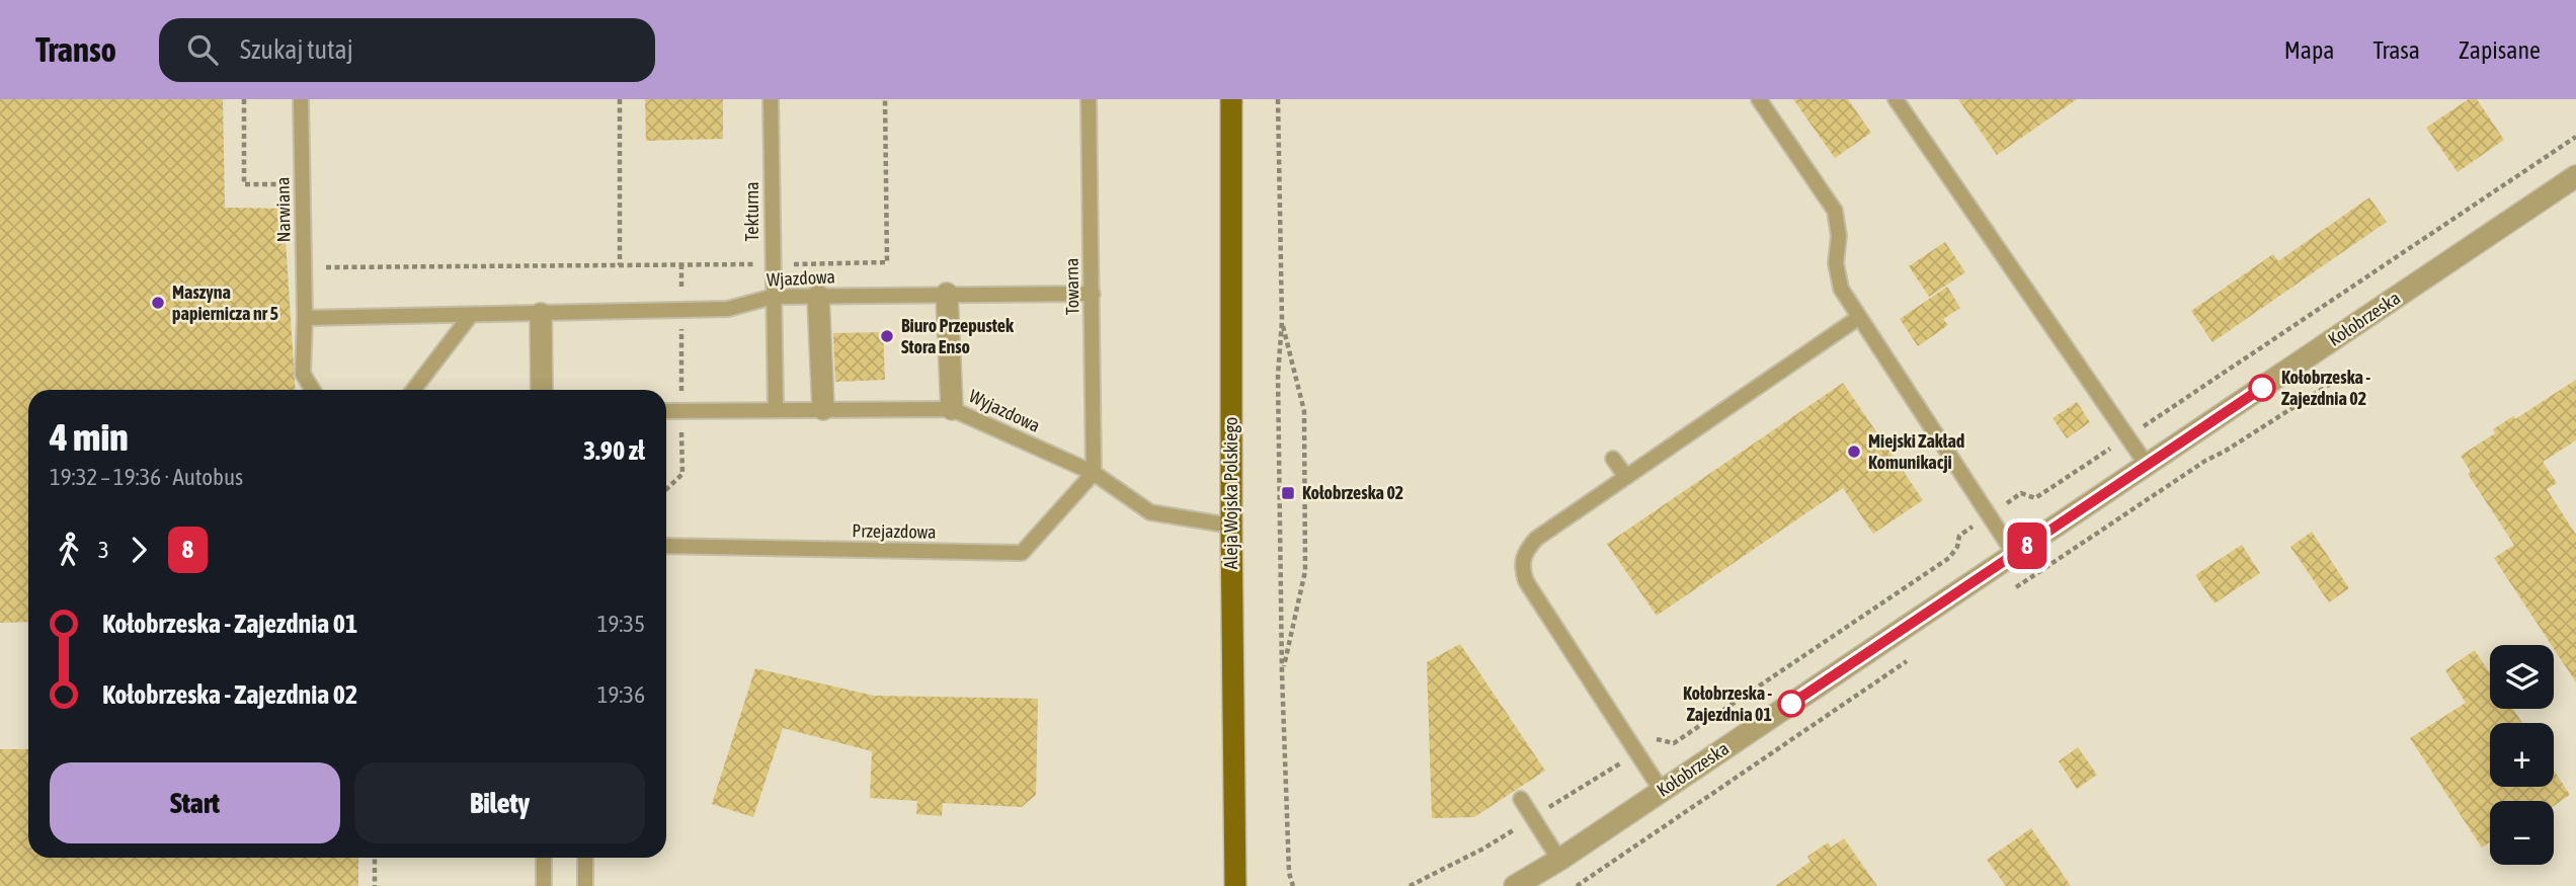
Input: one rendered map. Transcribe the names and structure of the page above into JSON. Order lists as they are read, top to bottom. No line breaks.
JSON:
{"streets":{"main road":["Aleja Wojska Polskiego"],"street":["Kołobrzeska"],"lane":["Narwiana","Tekturna","Wjazdowa","Towarna","Wyjazdowa","Przejazdowa"]},"crossings":[["Narwiana","Wjazdowa"],["Tekturna","Wjazdowa"],["Tekturna","Wyjazdowa"],["Wjazdowa","Towarna"],["Towarna","Wyjazdowa"],["Towarna","Przejazdowa"],["Wyjazdowa","Aleja Wojska Polskiego"],["Wyjazdowa","Przejazdowa"]],"places":{"other":["Maszyna papiernicza nr 5","Biuro Przepustek Stora Enso","Kołobrzeska - Zajezdnia 02","Miejski Zakład Komunikacji","Kołobrzeska - Zajezdnia 01"],"transit":["Kołobrzeska 02"]},"lines":["bus line 8"],"page":{"header":"Transo","search":"Szukaj tutaj","nav":["Mapa","Trasa","Zapisane"],"on_map":"8","heading":["4 min","19:32 – 19:36 · Autobus","3.90 zł"],"legs":["3","8"],"list":[{"name":"Kołobrzeska - Zajezdnia 01","value":"19:35"},{"name":"Kołobrzeska - Zajezdnia 02","value":"19:36"}],"map_buttons":["+","−"],"buttons":["Start","Bilety"]}}
